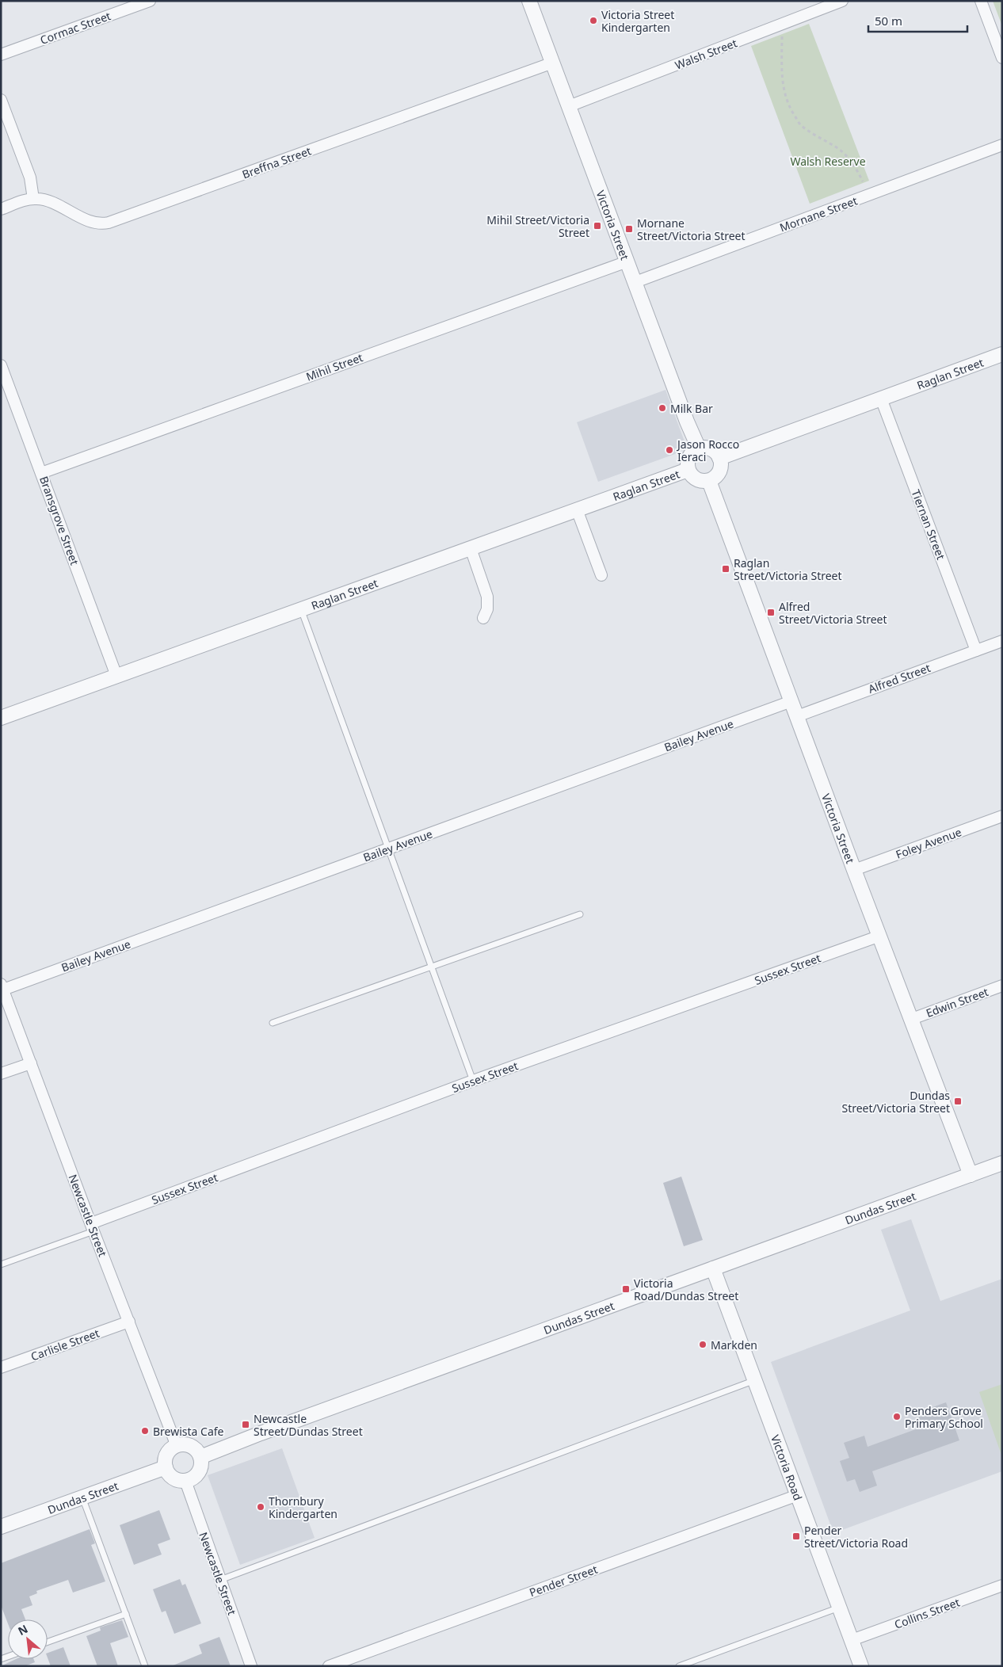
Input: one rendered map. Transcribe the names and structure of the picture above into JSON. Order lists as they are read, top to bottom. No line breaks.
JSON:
{"streets":{"street":["Cormac Street","Walsh Street","Breffna Street","Mornane Street","Victoria Street","Mihil Street","Raglan Street","Bransgrove Street","Tiernan Street","Alfred Street","Bailey Avenue","Foley Avenue","Sussex Street","Edwin Street","Dundas Street","Newcastle Street","Carlisle Street","Victoria Road","Pender Street","Collins Street"]},"crossings":[["Walsh Street","Victoria Street"],["Breffna Street","Victoria Street"],["Mornane Street","Victoria Street"],["Victoria Street","Mihil Street"],["Victoria Street","Raglan Street"],["Victoria Street","Alfred Street"],["Victoria Street","Bailey Avenue"],["Victoria Street","Foley Avenue"],["Victoria Street","Sussex Street"],["Victoria Street","Edwin Street"],["Victoria Street","Dundas Street"],["Mihil Street","Bransgrove Street"],["Raglan Street","Bransgrove Street"],["Raglan Street","Tiernan Street"],["Tiernan Street","Alfred Street"],["Bailey Avenue","Newcastle Street"],["Sussex Street","Newcastle Street"],["Dundas Street","Newcastle Street"],["Dundas Street","Victoria Road"],["Newcastle Street","Carlisle Street"],["Victoria Road","Pender Street"],["Victoria Road","Collins Street"]],"parks":["Walsh Reserve"],"places":{"other":["Victoria Street Kindergarten","Milk Bar","Jason Rocco Ieraci","Markden","Penders Grove Primary School","Brewista Cafe","Thornbury Kindergarten"],"transit":["Mihil Street/Victoria Street","Mornane Street/Victoria Street","Raglan Street/Victoria Street","Alfred Street/Victoria Street","Dundas Street/Victoria Street","Victoria Road/Dundas Street","Newcastle Street/Dundas Street","Pender Street/Victoria Road"]},"scale_bar":"50 m","north":"top left"}
